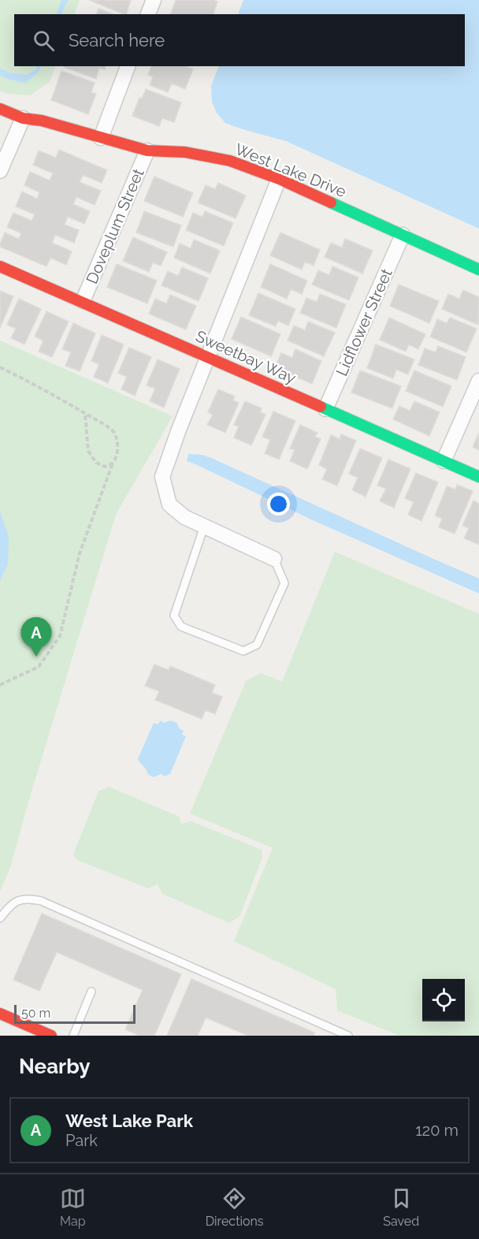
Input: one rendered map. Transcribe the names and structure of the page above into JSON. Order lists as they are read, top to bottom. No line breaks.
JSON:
{"streets":{"street":["West Lake Drive","Doveplum Street","Lidflower Street","Sweetbay Way"]},"crossings":[["West Lake Drive","Doveplum Street"],["West Lake Drive","Lidflower Street"],["Doveplum Street","Sweetbay Way"],["Lidflower Street","Sweetbay Way"]],"scale_bar":"50 m","page":{"search":"Search here","pins":"A","scale":"50 m","heading":"Nearby","list":[{"mark":"A","name":"West Lake Park","note":"Park","value":"120 m"}],"nav":["Map","Directions","Saved"]}}
